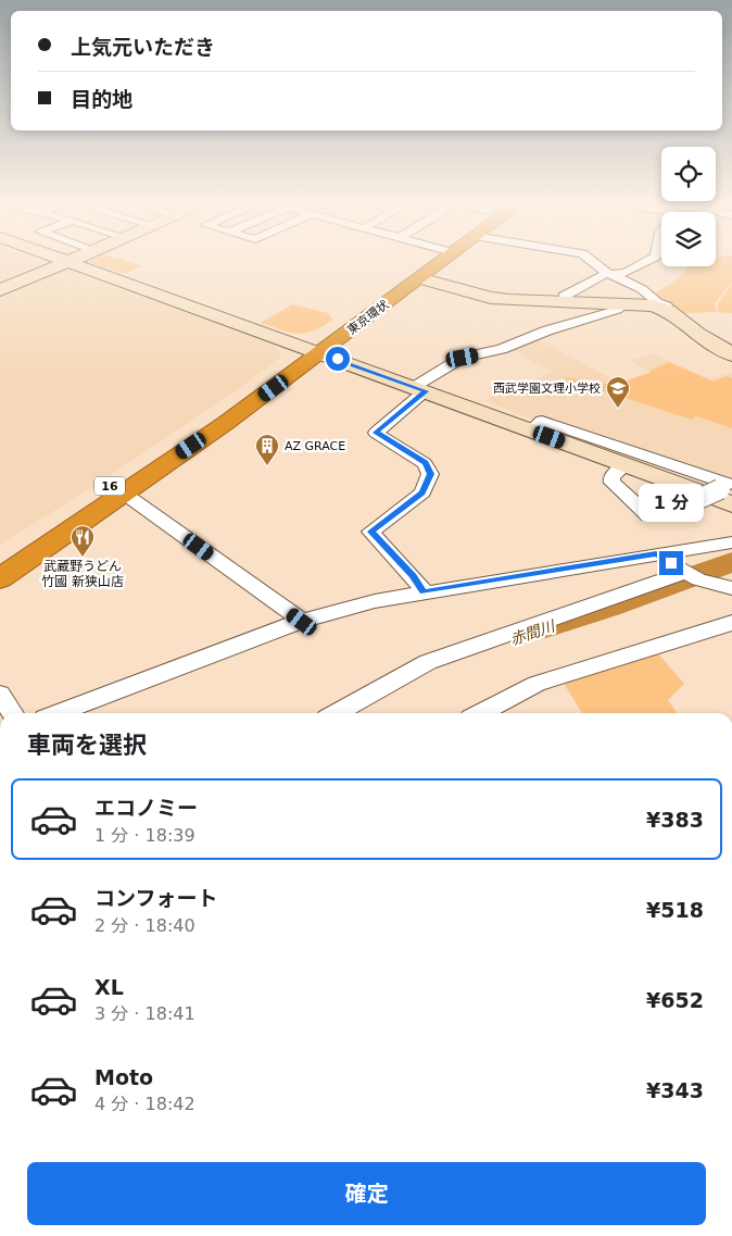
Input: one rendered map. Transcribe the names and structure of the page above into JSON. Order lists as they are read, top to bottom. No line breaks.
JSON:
{"streets":{"highway":["東京環状","16"]},"water":["赤間川"],"places":{"school or university":["西武学園文理小学校"],"building":["AZ GRACE"],"restaurant":["武蔵野うどん 竹國 新狭山店"]},"page":{"banner":["上気元いただき","目的地"],"bubble":"1 分","heading":"車両を選択","list":[{"name":"エコノミー","note":"1 分 · 18:39","value":"¥383"},{"name":"コンフォート","note":"2 分 · 18:40","value":"¥518"},{"name":"XL","note":"3 分 · 18:41","value":"¥652"},{"name":"Moto","note":"4 分 · 18:42","value":"¥343"}],"buttons":"確定"}}
